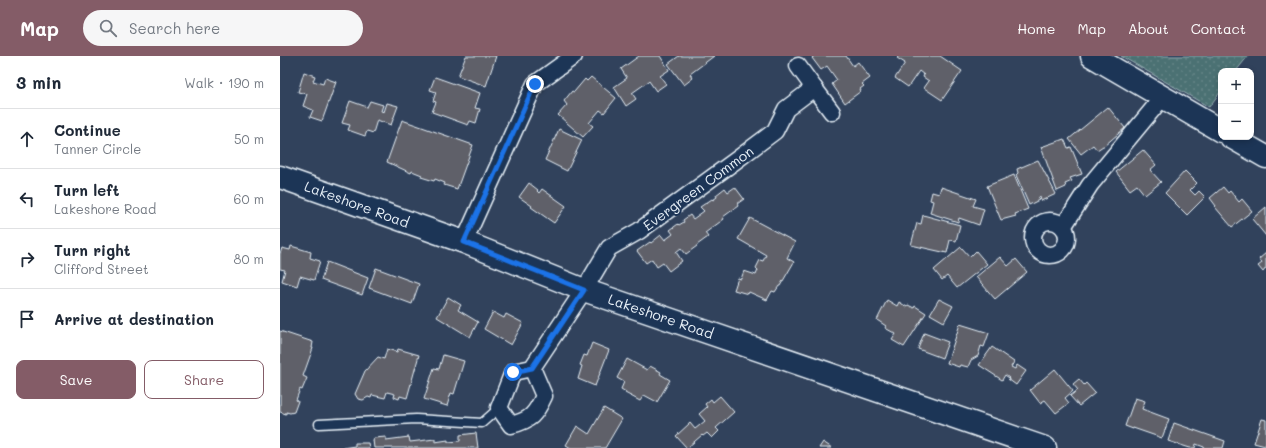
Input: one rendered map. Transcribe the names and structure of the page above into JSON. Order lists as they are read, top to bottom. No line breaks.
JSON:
{"streets":{"main road":["Lakeshore Road"],"street":["Evergreen Common"]},"crossings":[["Evergreen Common","Lakeshore Road"]],"page":{"header":"Map","search":"Search here","nav":["Home","Map","About","Contact"],"heading":["3 min","Walk · 190 m"],"map_buttons":["+","−"],"list":[["Continue","Tanner Circle","50 m"],["Turn left","Lakeshore Road","60 m"],["Turn right","Clifford Street","80 m"],"Arrive at destination"],"buttons":["Save","Share"]}}
